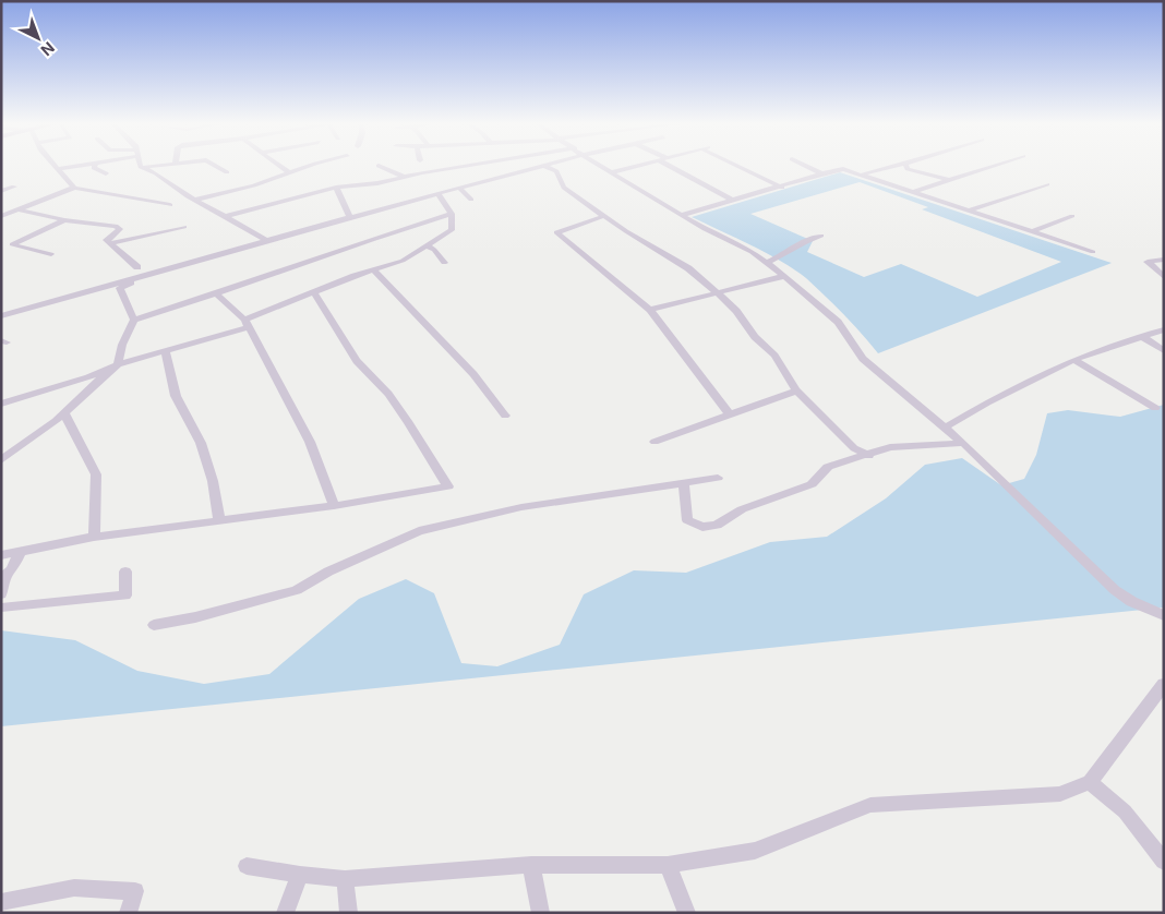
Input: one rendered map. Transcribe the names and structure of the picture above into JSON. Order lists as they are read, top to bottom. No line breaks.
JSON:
{"north":"bottom right"}
